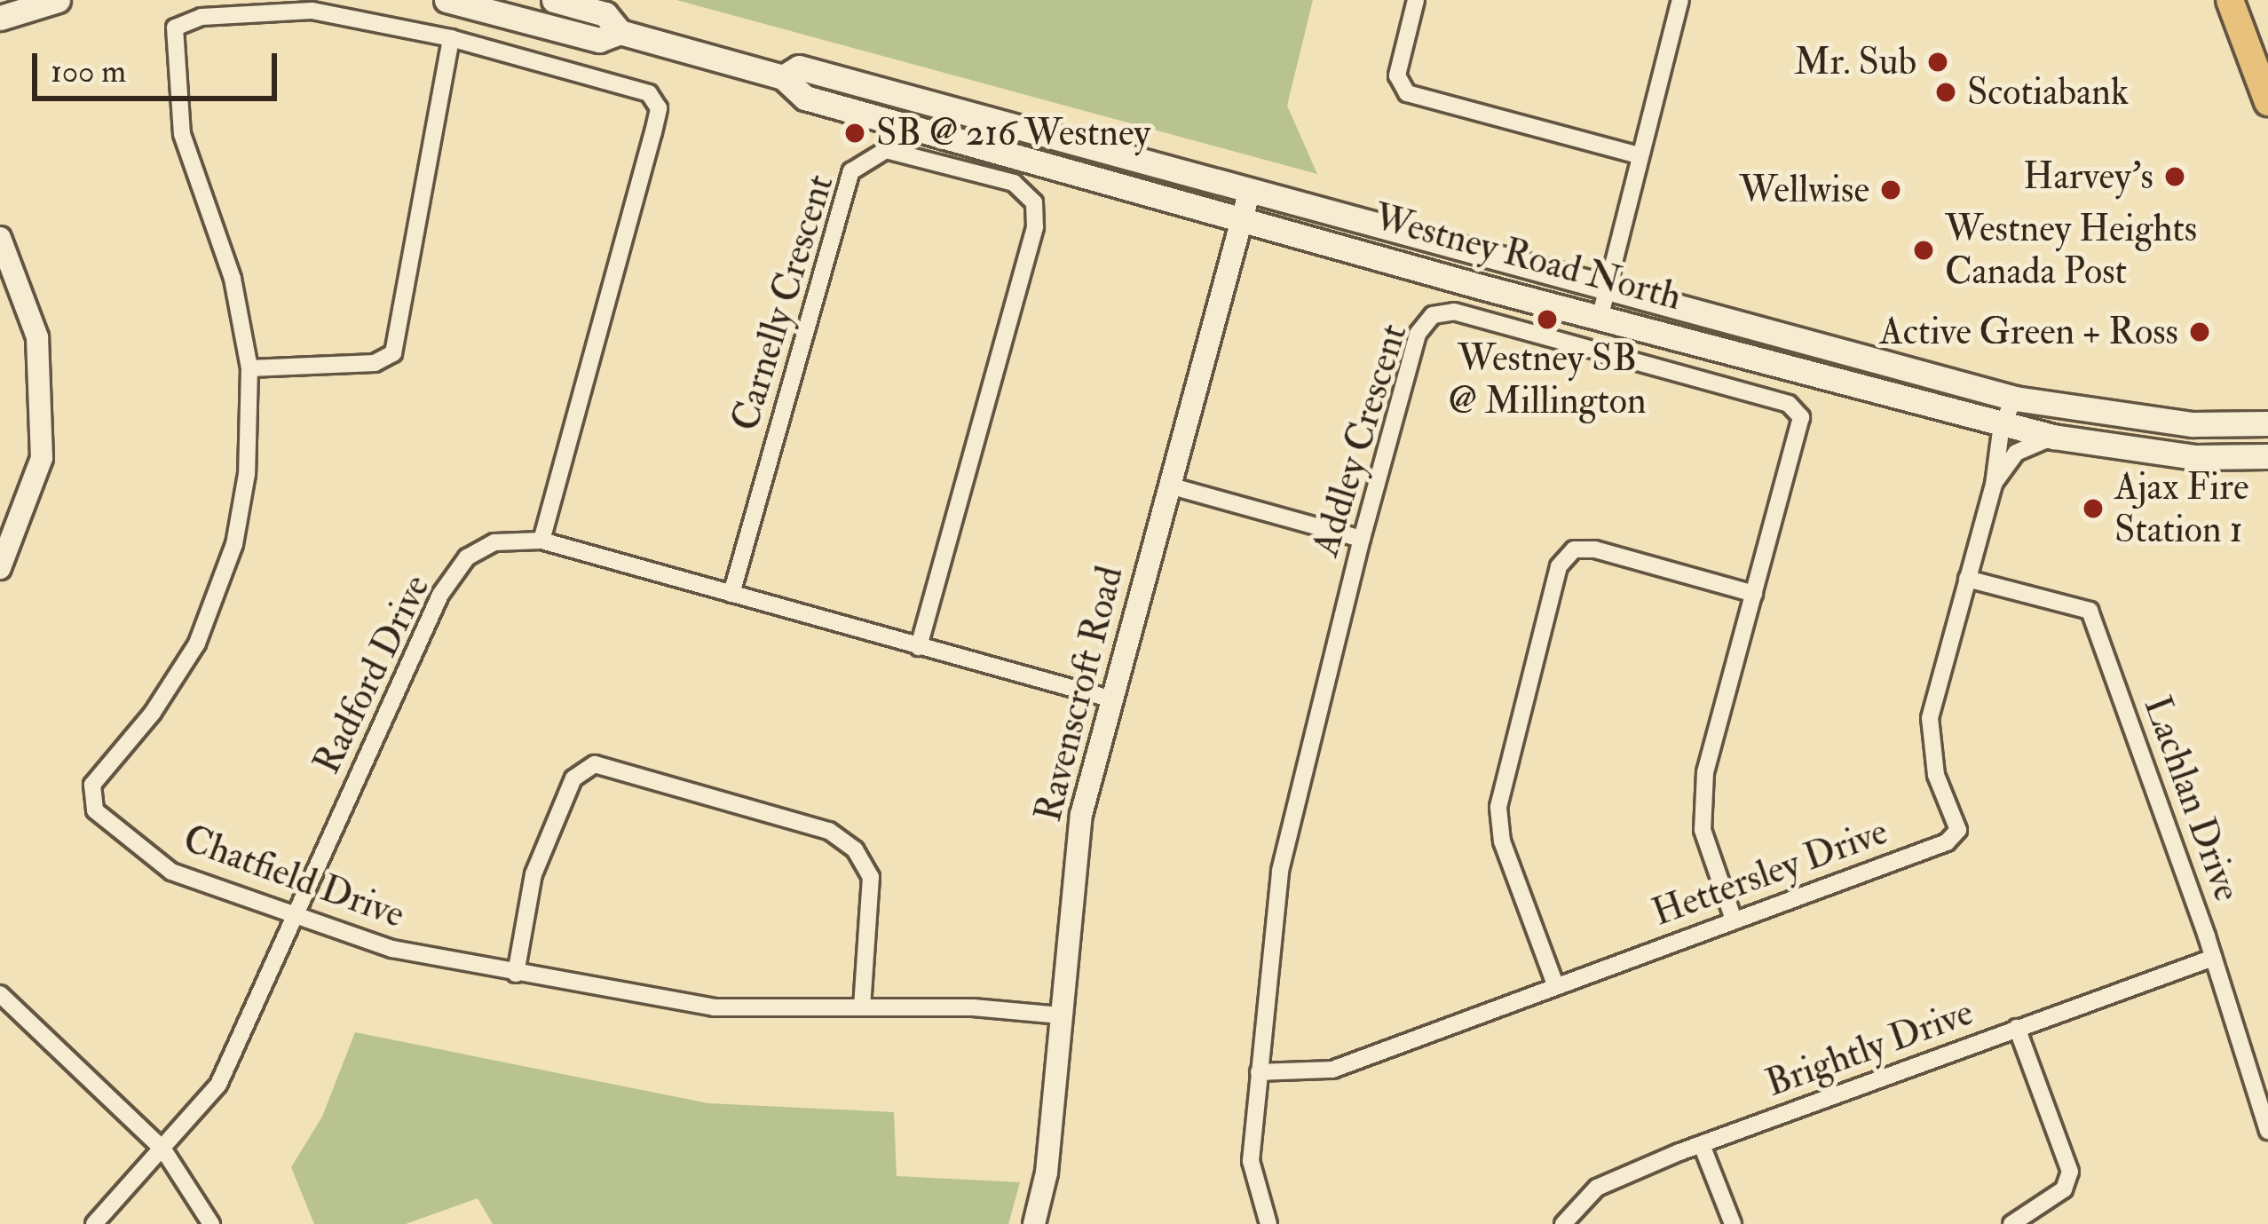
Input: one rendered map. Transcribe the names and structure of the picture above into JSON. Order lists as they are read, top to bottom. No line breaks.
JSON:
{"streets":{"main road":["Westney Road North"],"street":["Carnelly Crescent","Addley Crescent","Radford Drive","Ravenscroft Road","Lachlan Drive","Hettersley Drive","Chatfield Drive","Brightly Drive"]},"crossings":[["Westney Road North","Ravenscroft Road"],["Westney Road North","Hettersley Drive"],["Carnelly Crescent","Radford Drive"],["Addley Crescent","Hettersley Drive"],["Radford Drive","Ravenscroft Road"],["Radford Drive","Chatfield Drive"],["Ravenscroft Road","Chatfield Drive"],["Lachlan Drive","Hettersley Drive"],["Lachlan Drive","Brightly Drive"]],"places":["Mr. Sub","Scotiabank","SB @ 216 Westney","Harvey's","Wellwise","Westney Heights Canada Post","Westney SB @ Millington","Active Green + Ross","Ajax Fire Station 1"],"scale_bar":"100 m"}
